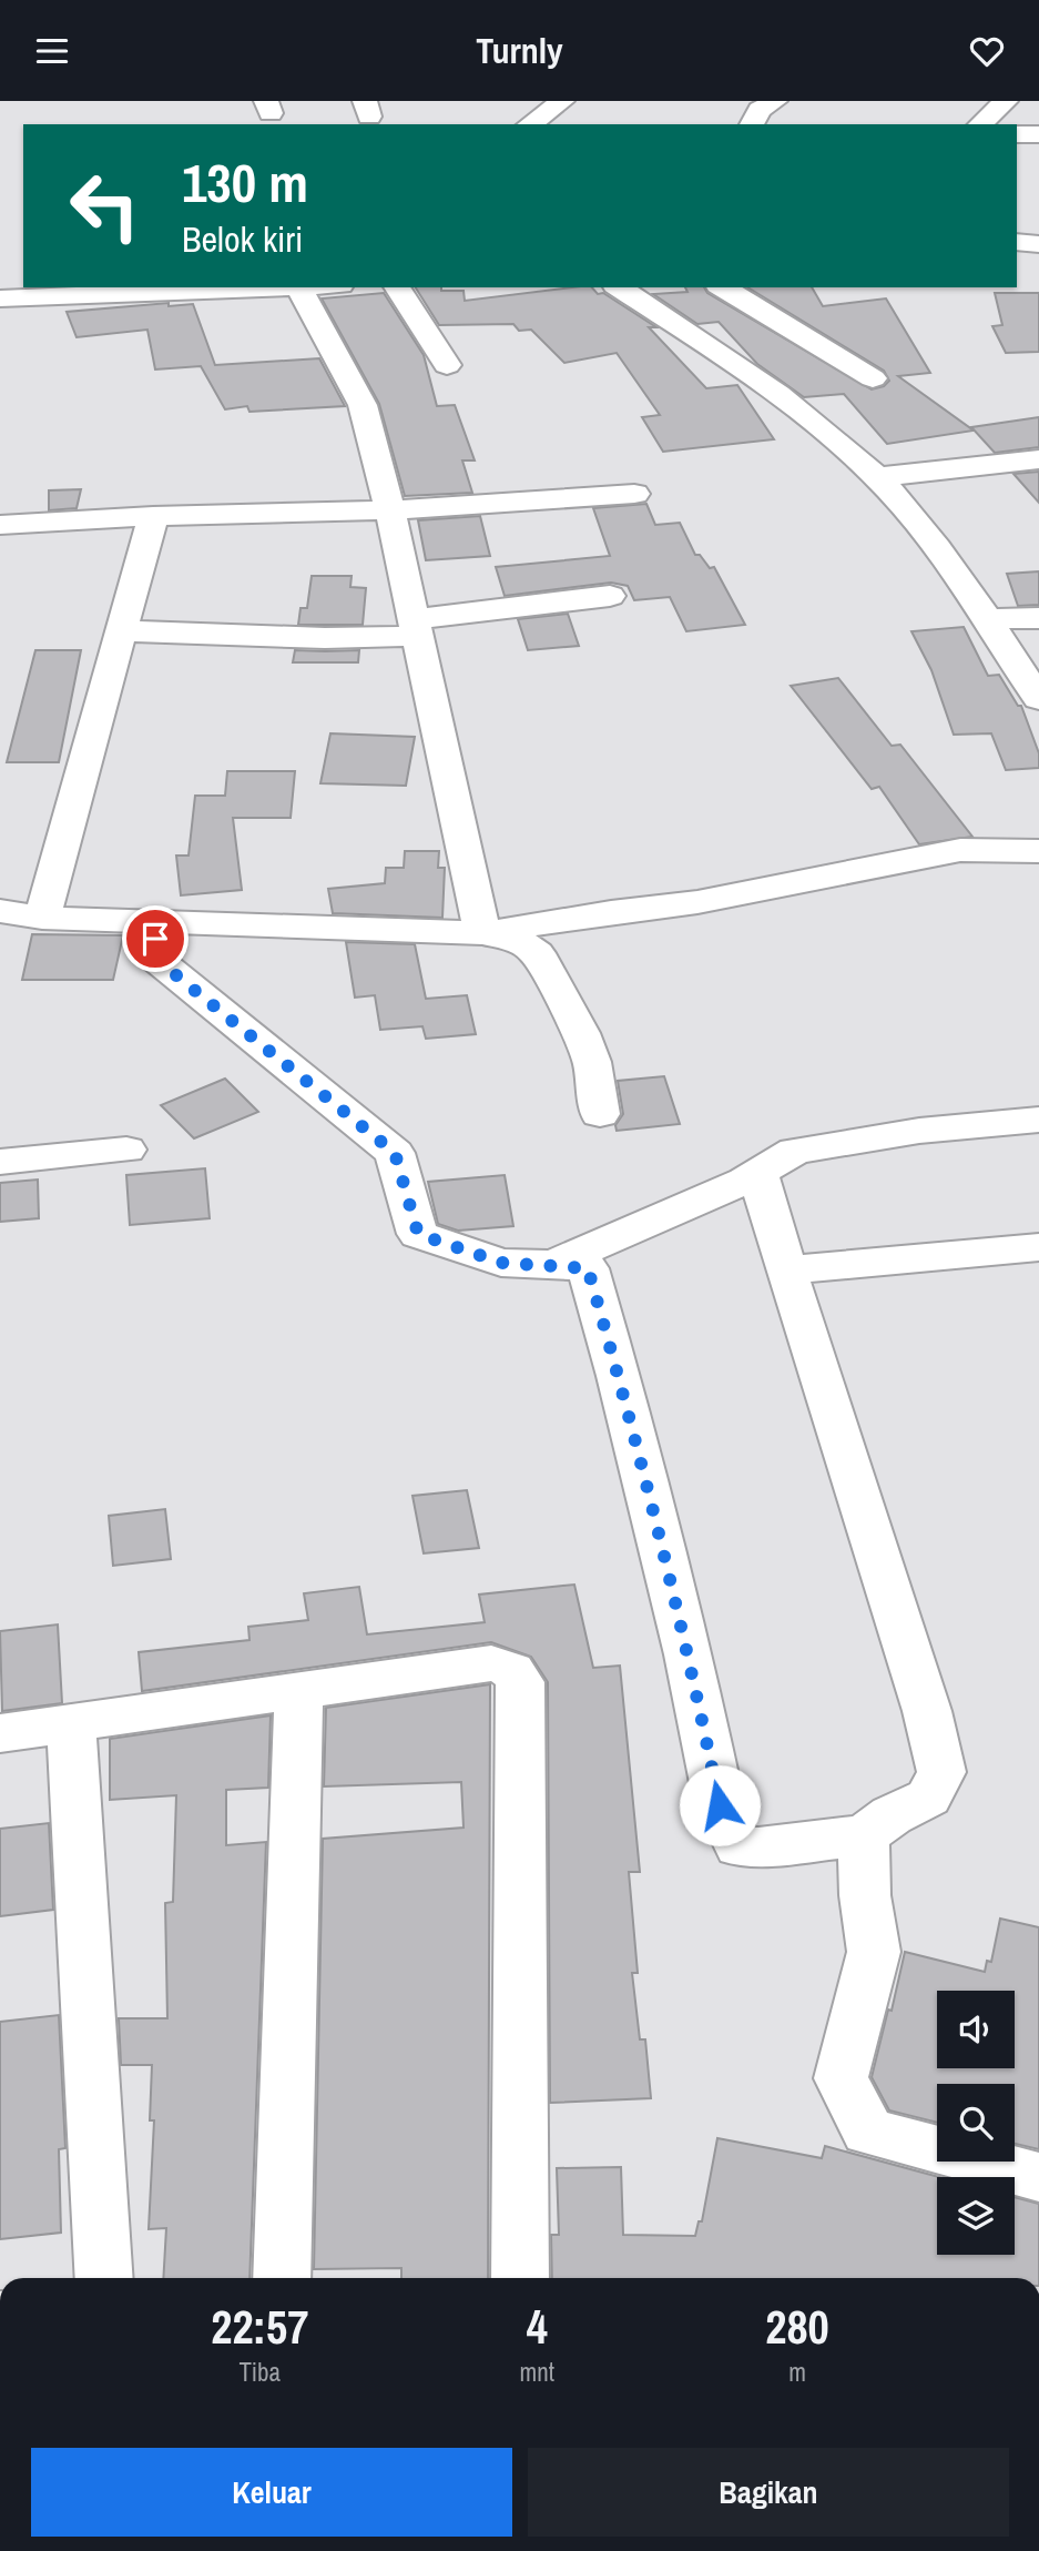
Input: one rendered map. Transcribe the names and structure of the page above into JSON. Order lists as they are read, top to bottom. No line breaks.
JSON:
{"page":{"header":"Turnly","turn":["130 m","Belok kiri"],"eta":["22:57","Tiba","4","mnt","280","m"],"buttons":["Keluar","Bagikan"]}}
